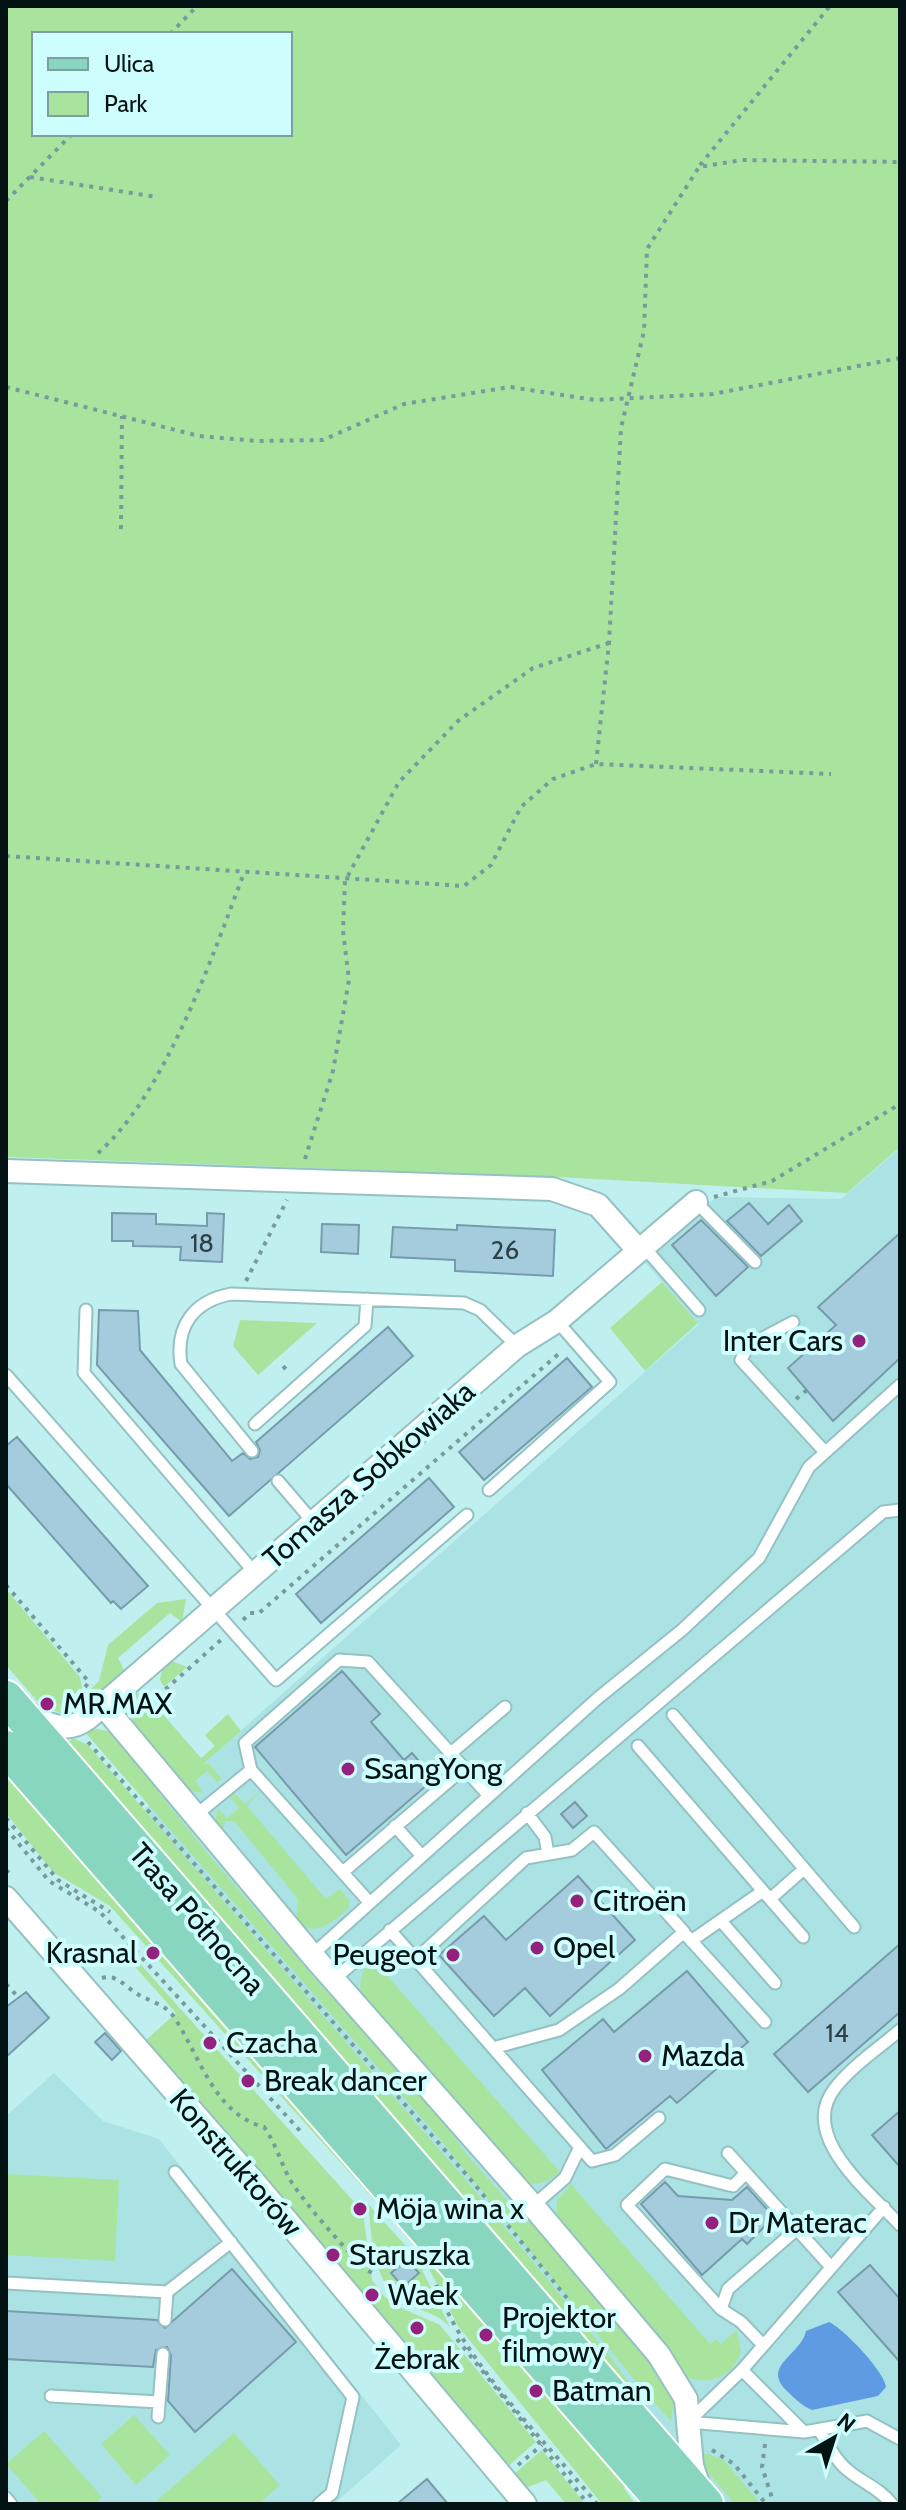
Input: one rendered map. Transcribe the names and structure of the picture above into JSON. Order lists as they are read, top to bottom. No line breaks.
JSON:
{"streets":{"main road":["Trasa Północna"],"street":["Tomasza Sobkowiaka","Konstruktorów"]},"crossings":[["Tomasza Sobkowiaka","Trasa Północna"]],"places":["Inter Cars","MR.MAX","SsangYong","Citroën","Opel","Krasnal","Peugeot","Czacha","Mazda","Break dancer","Möja wina x","Dr Materac","Staruszka","Waek","Żebrak","Projektor filmowy","Batman"],"house_numbers":["18","26","14"],"legend":["Ulica","Park"],"north":"top right"}
